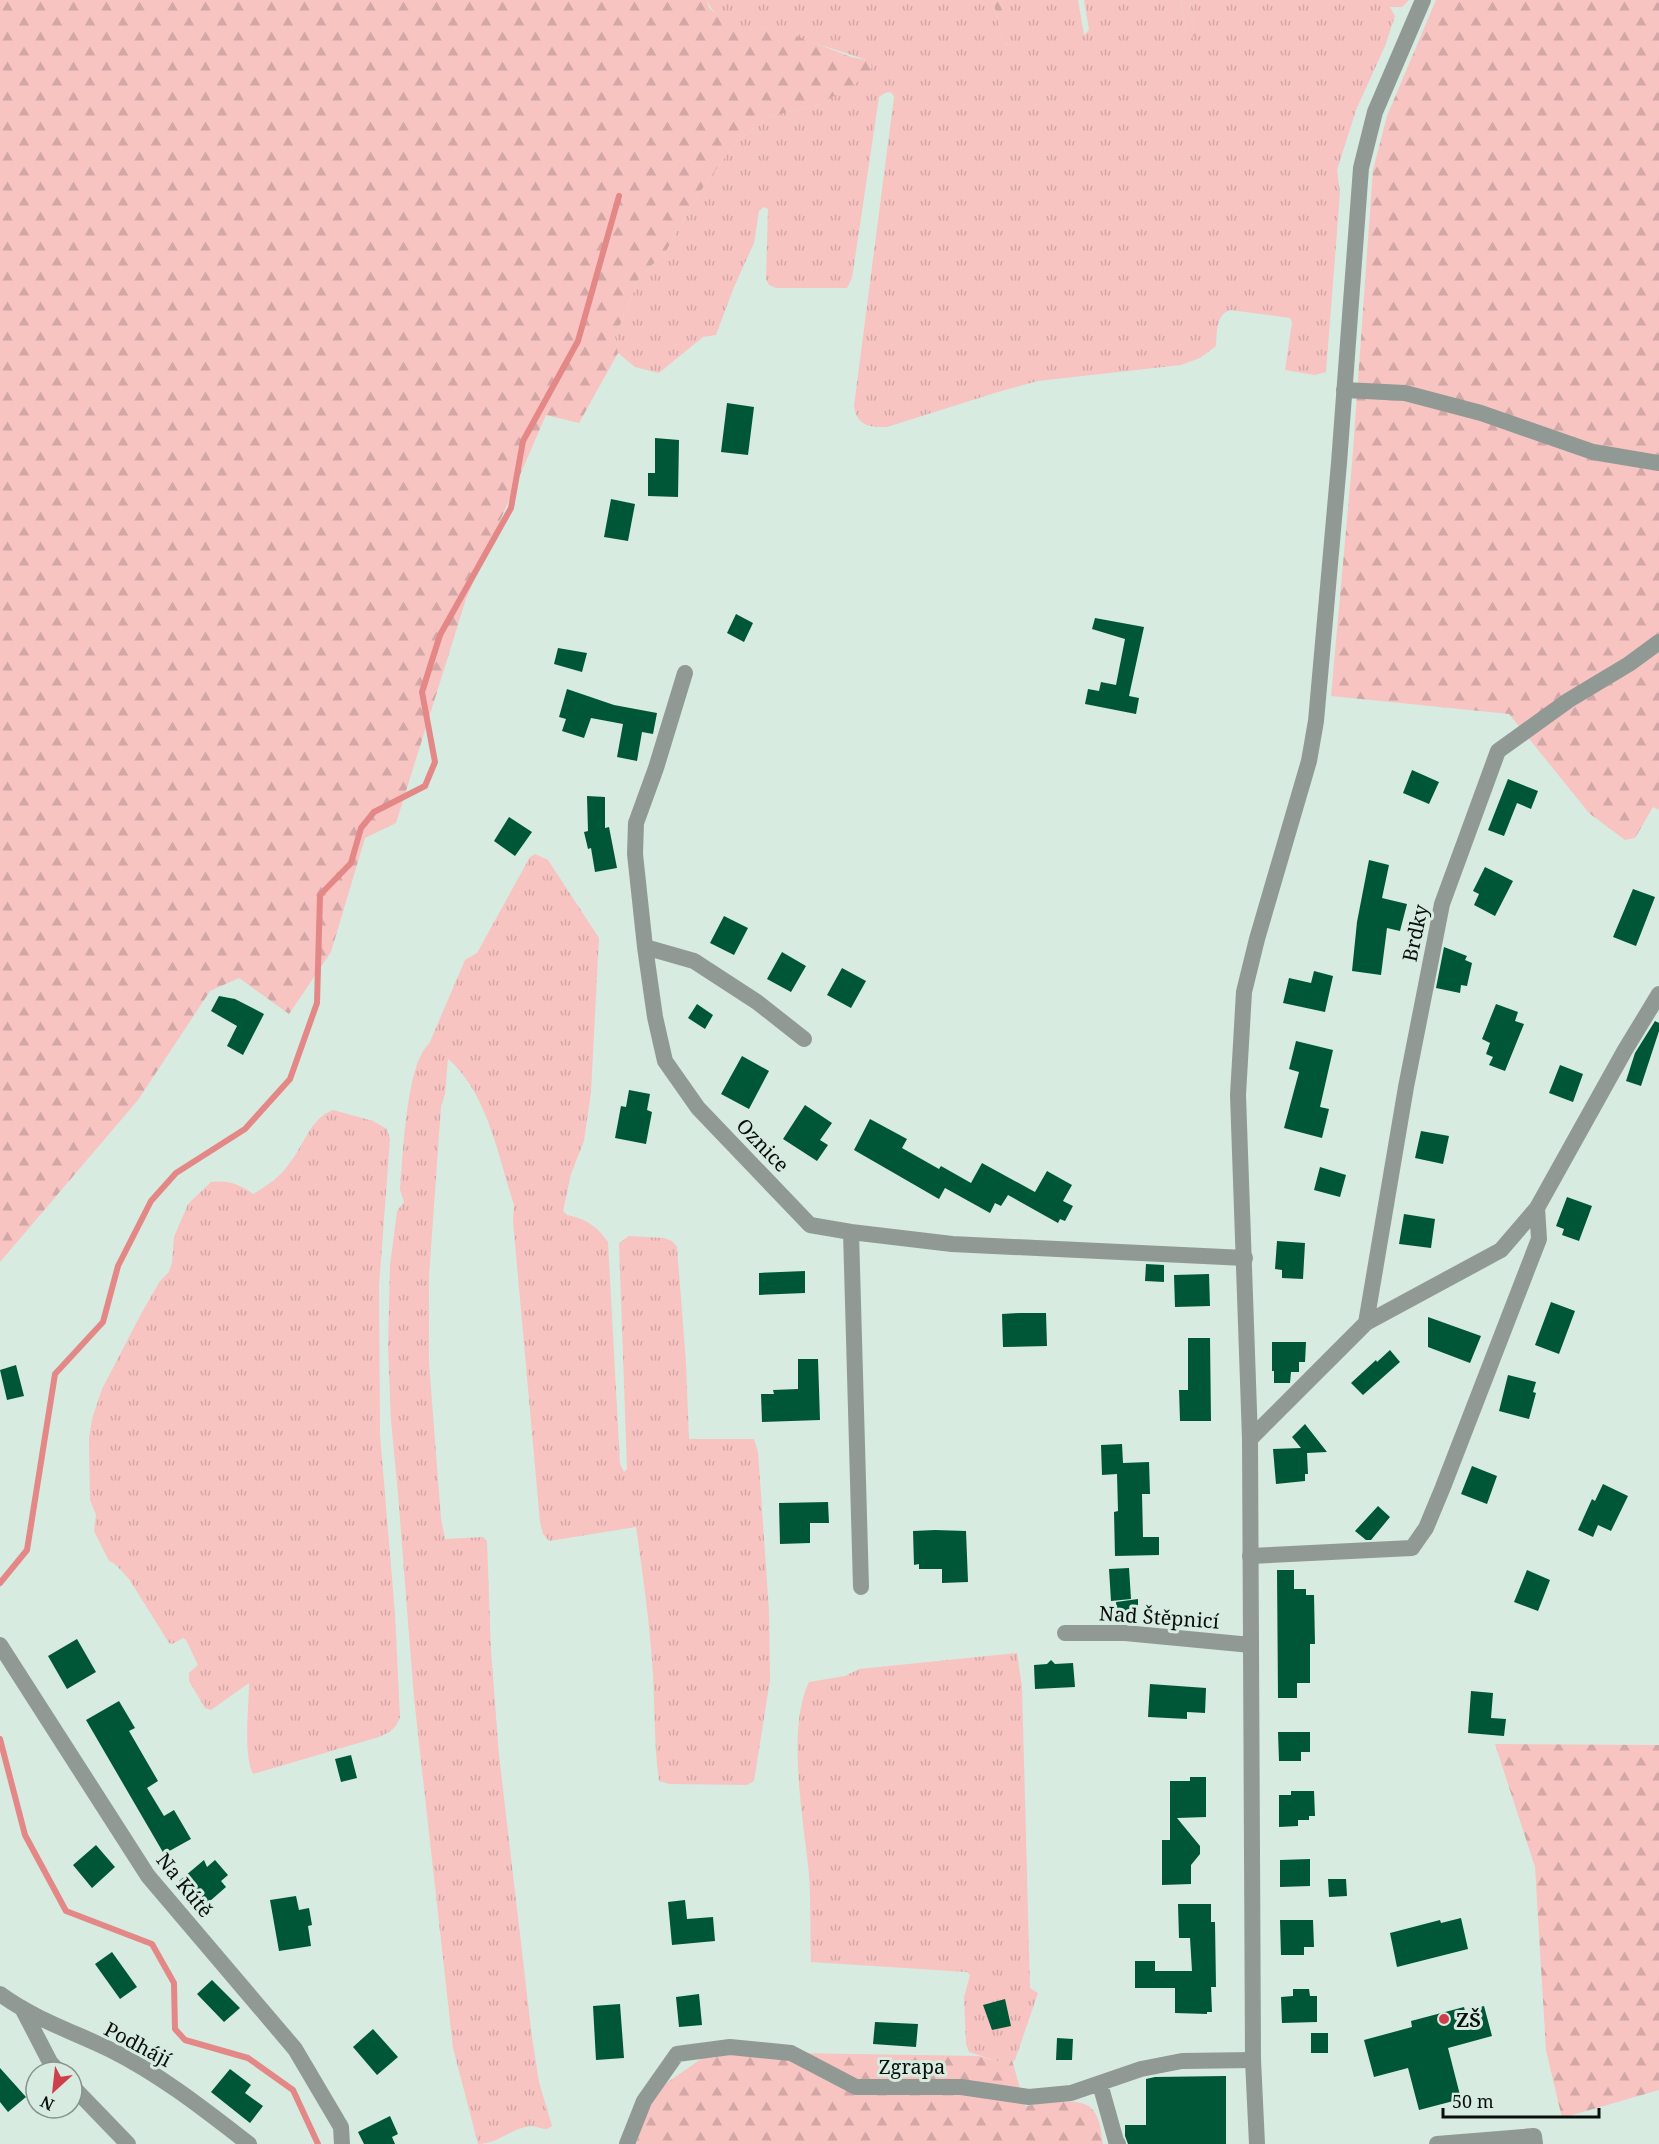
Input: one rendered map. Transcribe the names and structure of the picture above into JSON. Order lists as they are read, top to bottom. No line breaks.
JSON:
{"streets":{"street":["Brdky","Oznice","Nad Štěpnicí","Na Kútě","Podhájí","Zgrapa"]},"places":["ZŠ"],"scale_bar":"50 m","north":"bottom left"}
